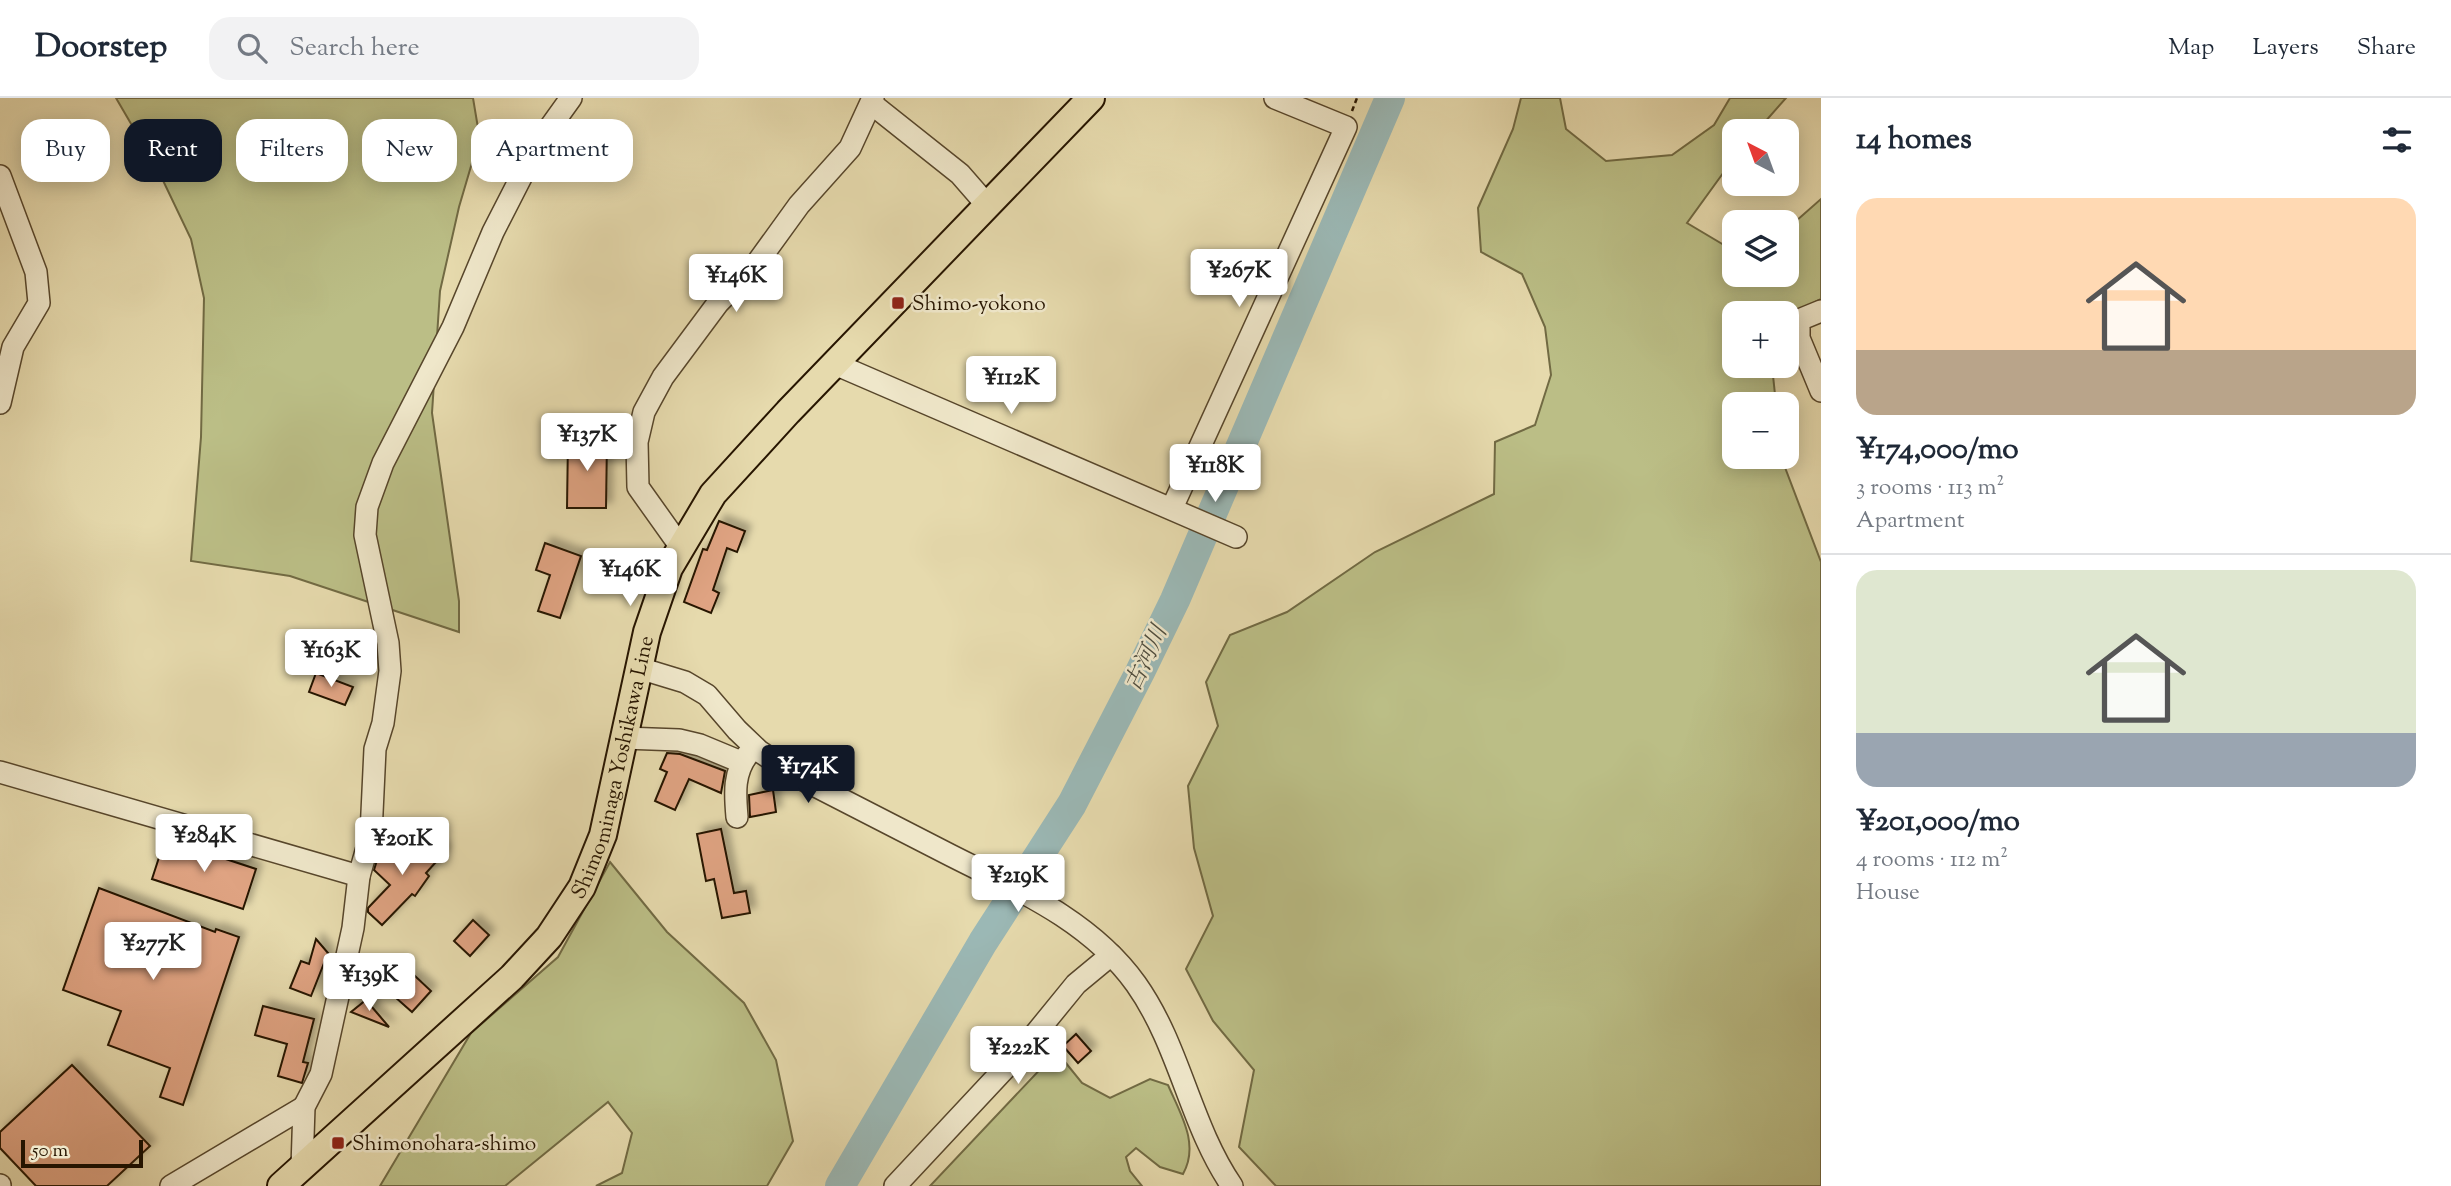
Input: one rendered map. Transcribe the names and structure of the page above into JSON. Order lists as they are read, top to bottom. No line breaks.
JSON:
{"streets":{"main road":["Shimominaga Yoshikawa Line"]},"water":["古河川"],"places":{"transit":["Shimo-yokono","Shimonohara-shimo"]},"scale_bar":"50 m","north":"top left","page":{"header":"Doorstep","search":"Search here","nav":["Map","Layers","Share"],"heading":"14 homes","map_buttons":["+","−"],"chip":["Buy","Rent","Filters","New","Apartment"],"list":[{"name":"¥174,000/mo","note":"3 rooms · 113 m² · Apartment"},{"name":"¥201,000/mo","note":"4 rooms · 112 m² · House"}],"price":["¥267K","¥146K","¥112K","¥137K","¥118K","¥146K","¥163K","¥174K","¥284K","¥201K","¥219K","¥277K","¥139K","¥222K"],"scale":"50 m"}}
